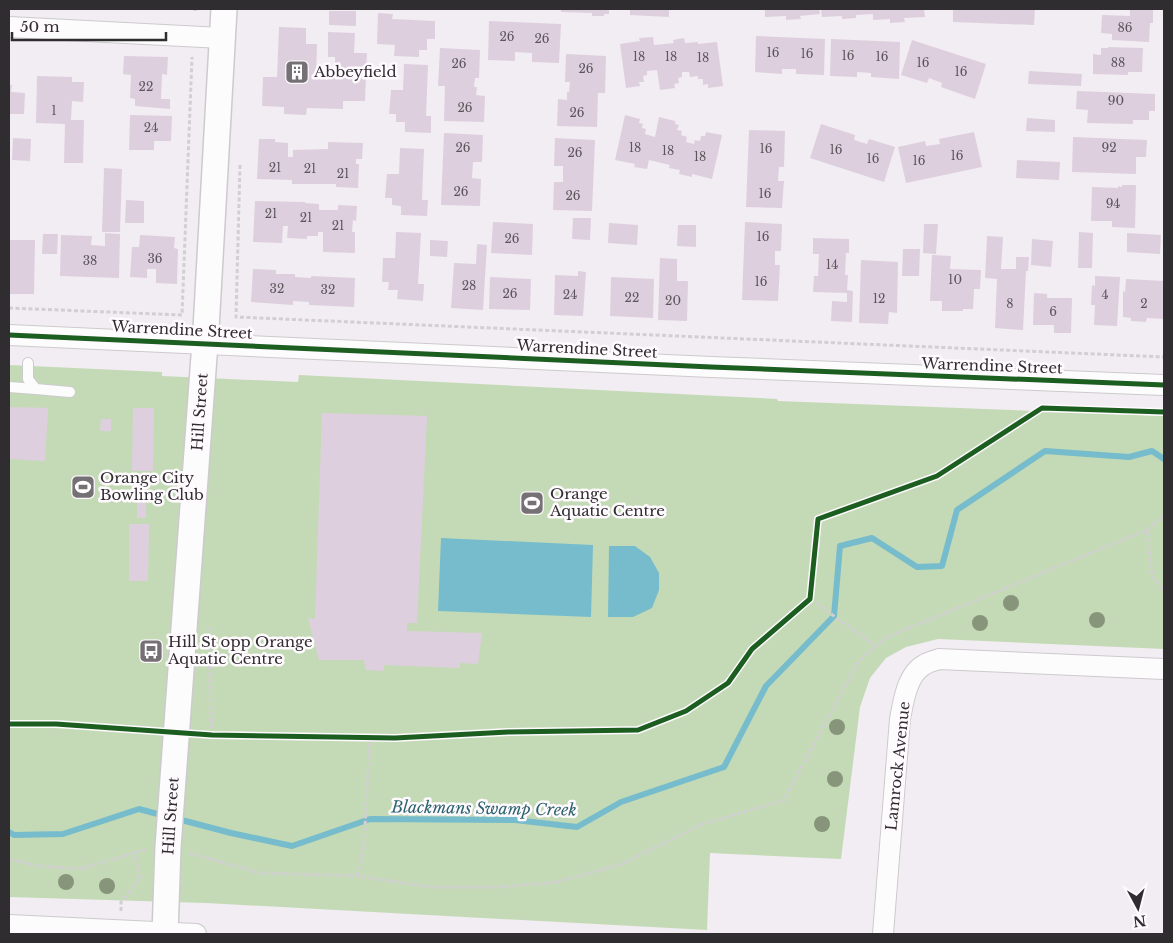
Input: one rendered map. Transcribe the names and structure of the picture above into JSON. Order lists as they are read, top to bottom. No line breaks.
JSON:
{"streets":{"street":["Warrendine Street","Hill Street","Lamrock Avenue"]},"crossings":[["Warrendine Street","Hill Street"]],"water":["Blackmans Swamp Creek"],"places":{"building":["Abbeyfield"],"sports":["Orange City Bowling Club","Orange Aquatic Centre"],"bus stop":["Hill St opp Orange Aquatic Centre"]},"house_numbers":["86","26","26","16","16","16","18","18","16","18","16","88","26","26","16","22","90","26","1","26","24","26","18","92","16","16","18","26","16","18","16","16","21","21","21","26","16","26","94","21","21","21","16","26","36","38","14","10","16","28","32","32","26","24","4","22","12","20","8","2","6"],"scale_bar":"50 m","north":"bottom"}
